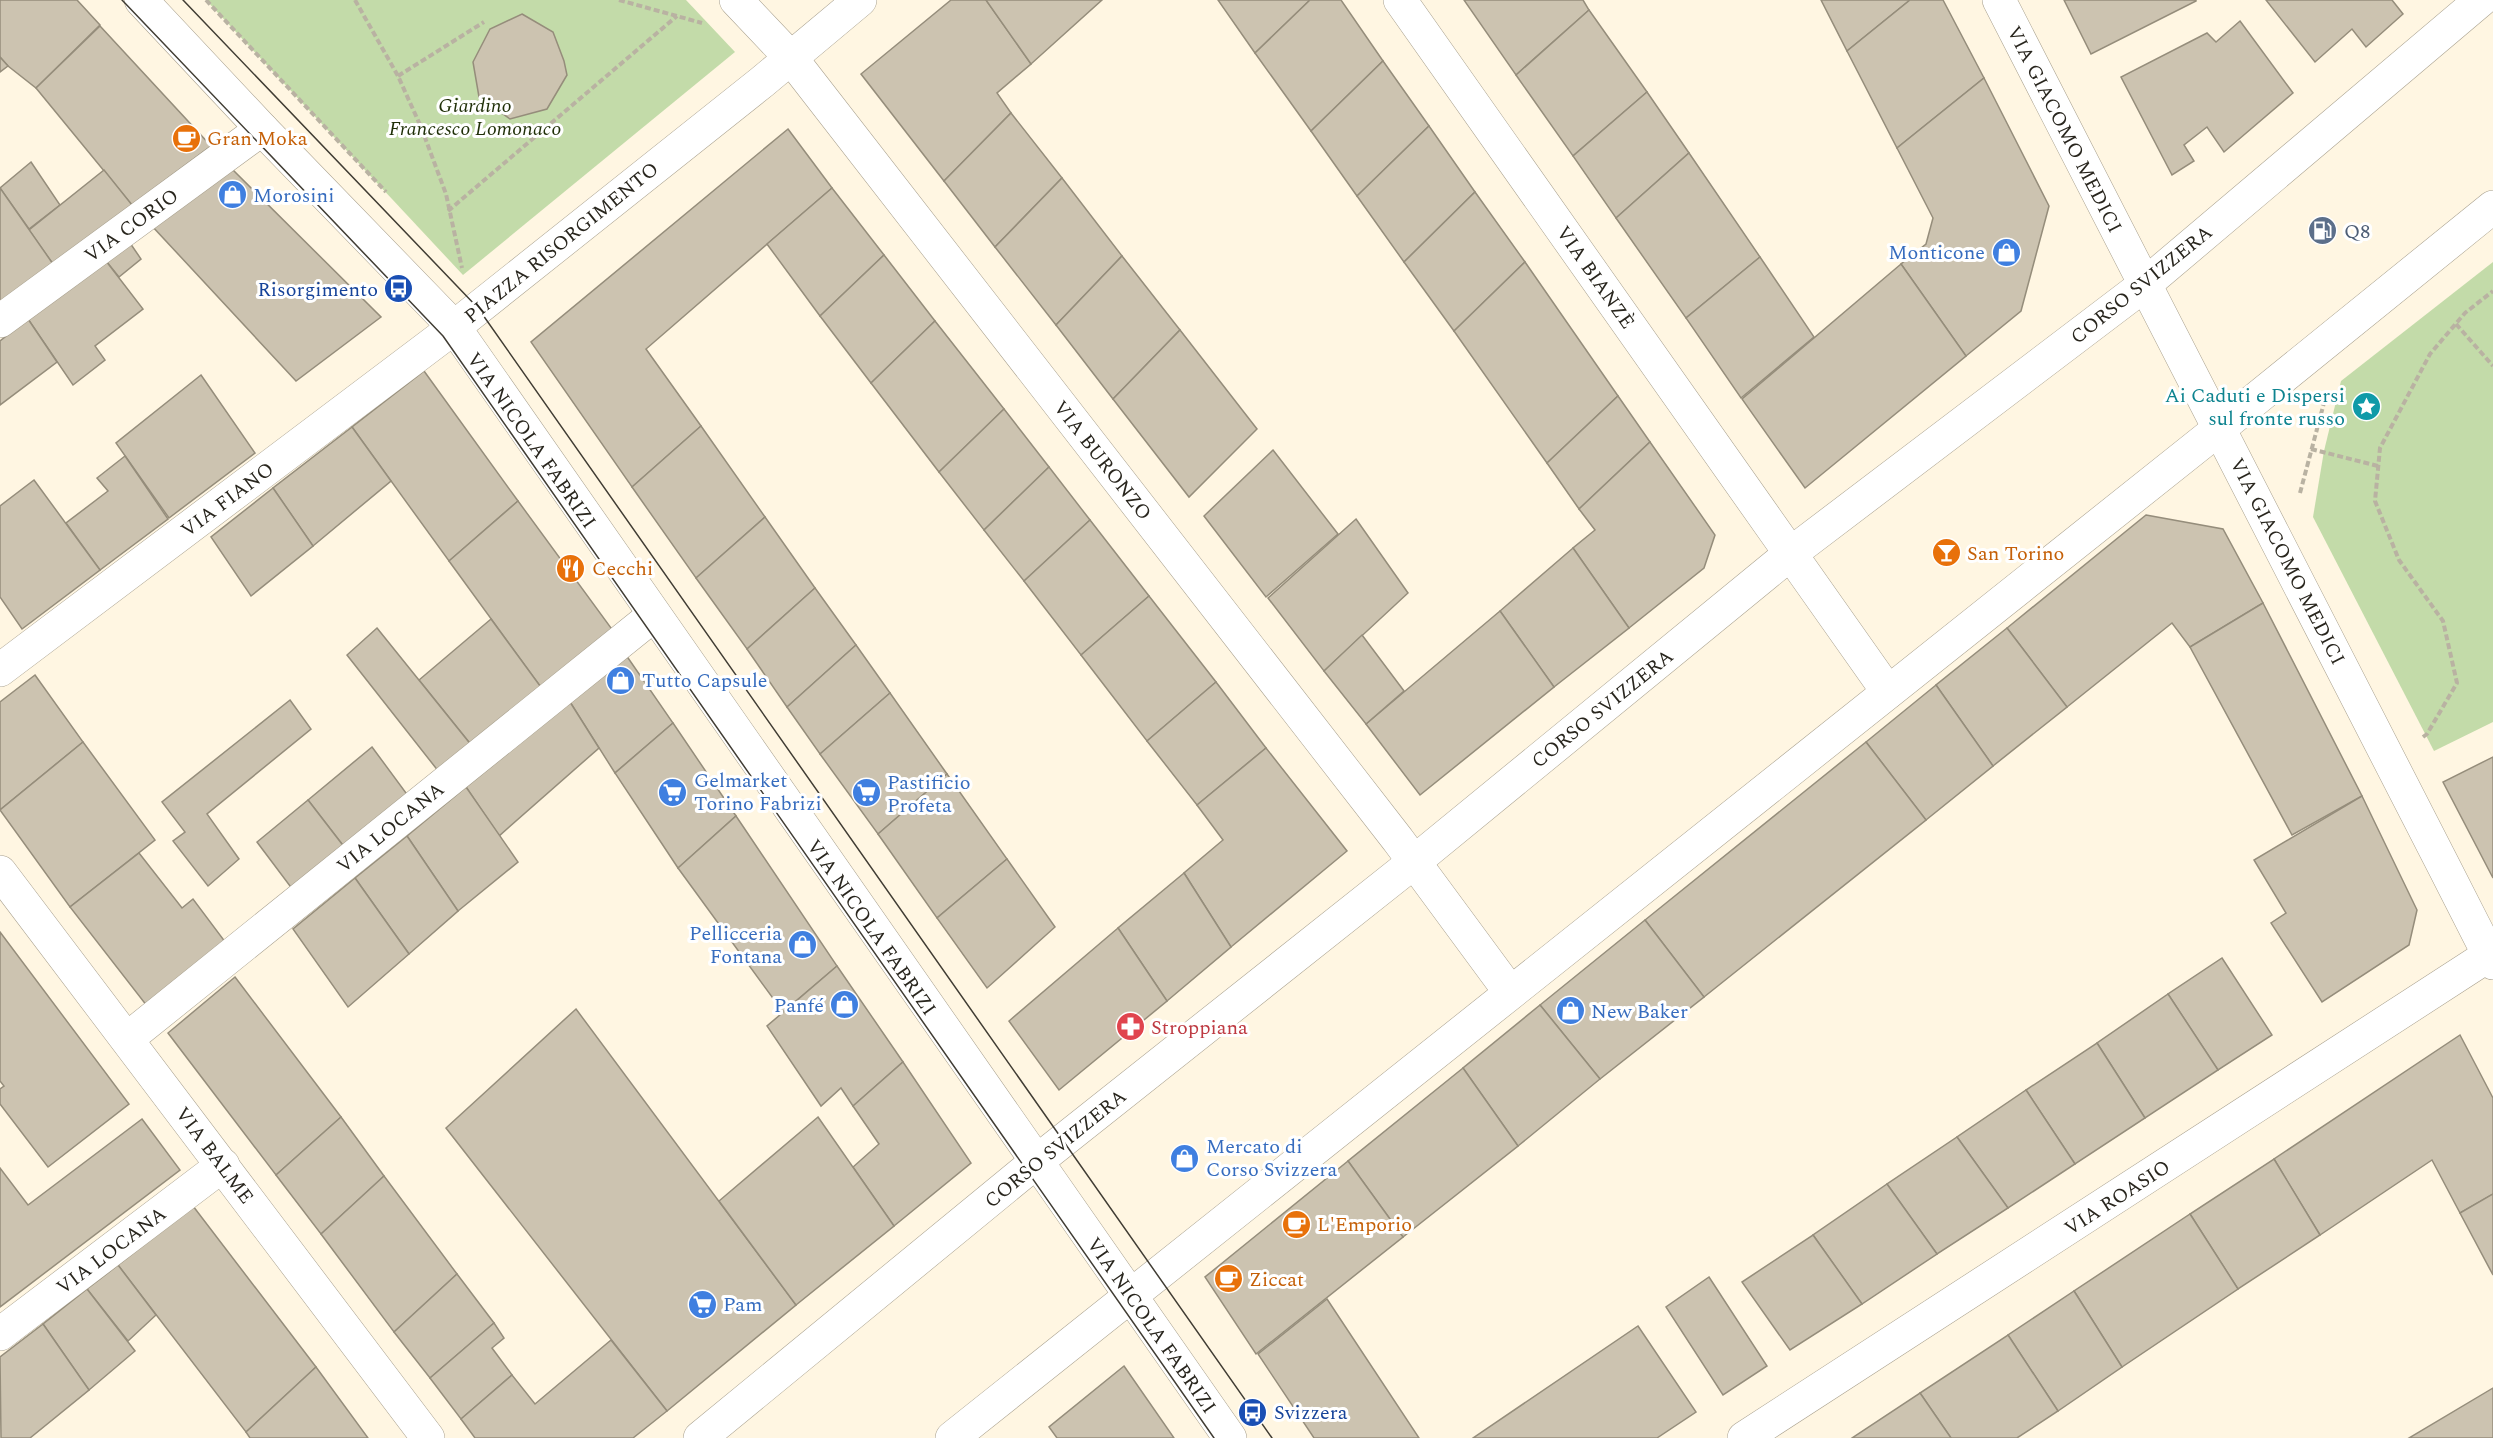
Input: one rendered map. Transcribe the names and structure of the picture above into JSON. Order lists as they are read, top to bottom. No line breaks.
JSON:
{"streets":{"street":["VIA GIACOMO MEDICI","VIA CORIO","PIAZZA RISORGIMENTO","VIA BIANZÈ","CORSO SVIZZERA","VIA NICOLA FABRIZI","VIA BURONZO","VIA FIANO","VIA LOCANA","VIA BALME","VIA ROASIO"]},"crossings":[["VIA GIACOMO MEDICI","CORSO SVIZZERA"],["VIA GIACOMO MEDICI","VIA ROASIO"],["VIA CORIO","PIAZZA RISORGIMENTO"],["PIAZZA RISORGIMENTO","VIA NICOLA FABRIZI"],["PIAZZA RISORGIMENTO","VIA BURONZO"],["PIAZZA RISORGIMENTO","VIA FIANO"],["VIA BIANZÈ","CORSO SVIZZERA"],["CORSO SVIZZERA","VIA NICOLA FABRIZI"],["CORSO SVIZZERA","VIA BURONZO"],["VIA NICOLA FABRIZI","VIA FIANO"],["VIA NICOLA FABRIZI","VIA LOCANA"],["VIA LOCANA","VIA BALME"]],"parks":["Giardino Francesco Lomonaco"],"places":{"cafe":["Gran Moka","L'Emporio","Ziccat"],"shop":["Morosini","Monticone","Tutto Capsule","Pellicceria Fontana","Panfé","New Baker","Mercato di Corso Svizzera"],"fuel station":["Q8"],"bus stop":["Risorgimento","Svizzera"],"place":["Ai Caduti e Dispersi sul fronte russo"],"bar":["San Torino"],"restaurant":["Cecchi"],"supermarket":["Gelmarket Torino Fabrizi","Pastificio Profeta","Pam"],"pharmacy":["Stroppiana"]}}
